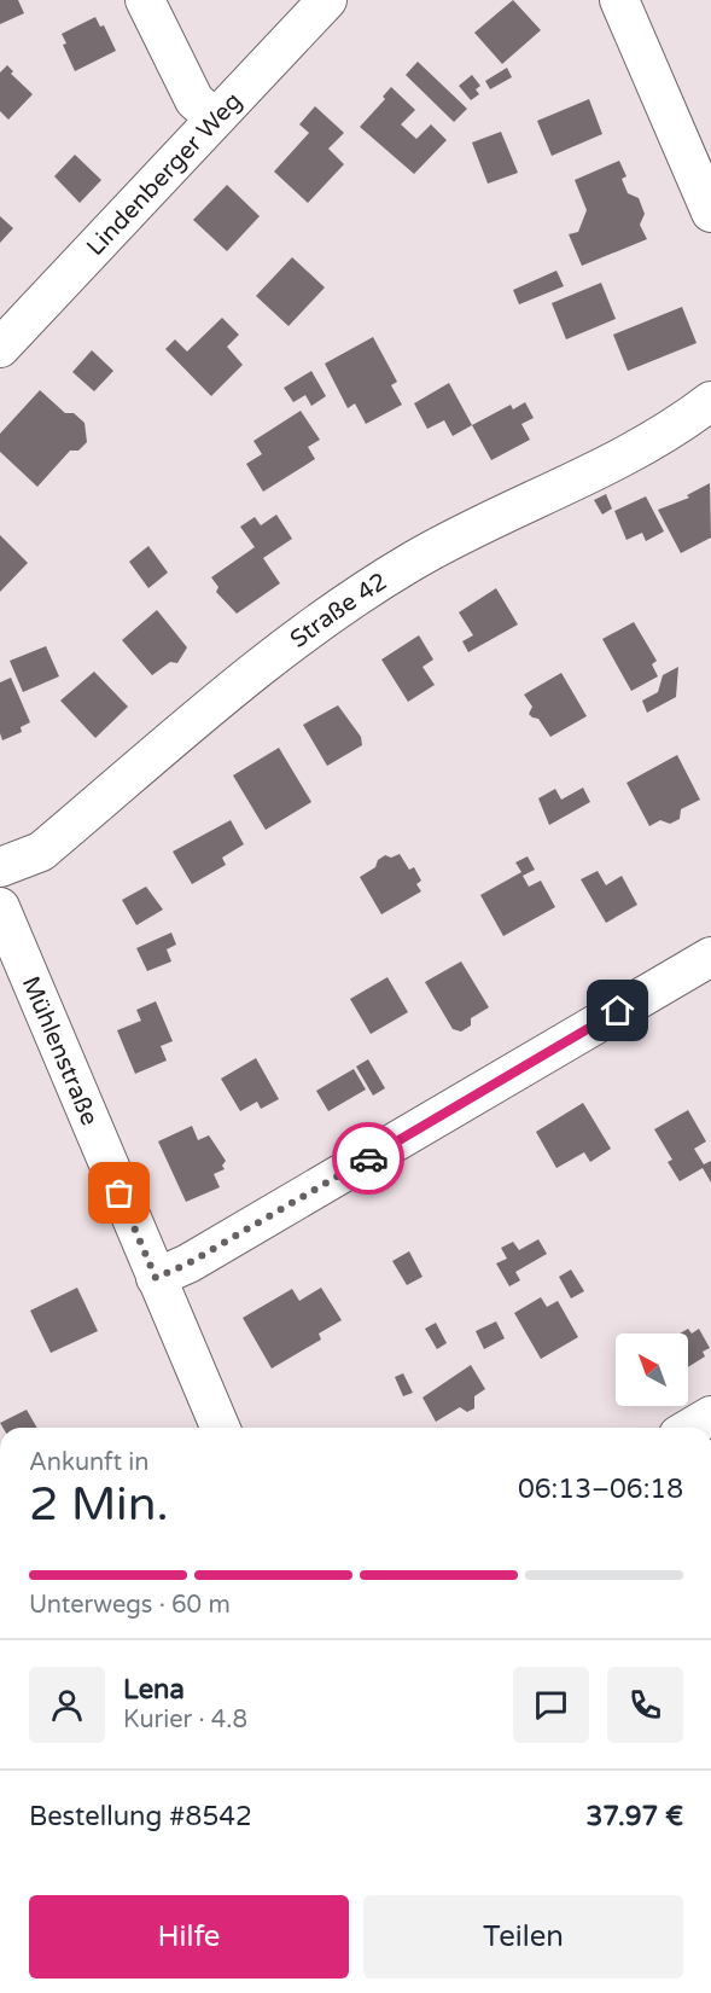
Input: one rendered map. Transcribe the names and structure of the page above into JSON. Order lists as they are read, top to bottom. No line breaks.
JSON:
{"streets":{"street":["Lindenberger Weg","Straße 42","Mühlenstraße"]},"north":"top left","page":{"heading":["2 Min.","Ankunft in","06:13–06:18"],"panel":["Lena","Kurier · 4.8","Bestellung #8542","37.97 €"],"bar":"Unterwegs · 60 m","buttons":["Hilfe","Teilen"]}}
